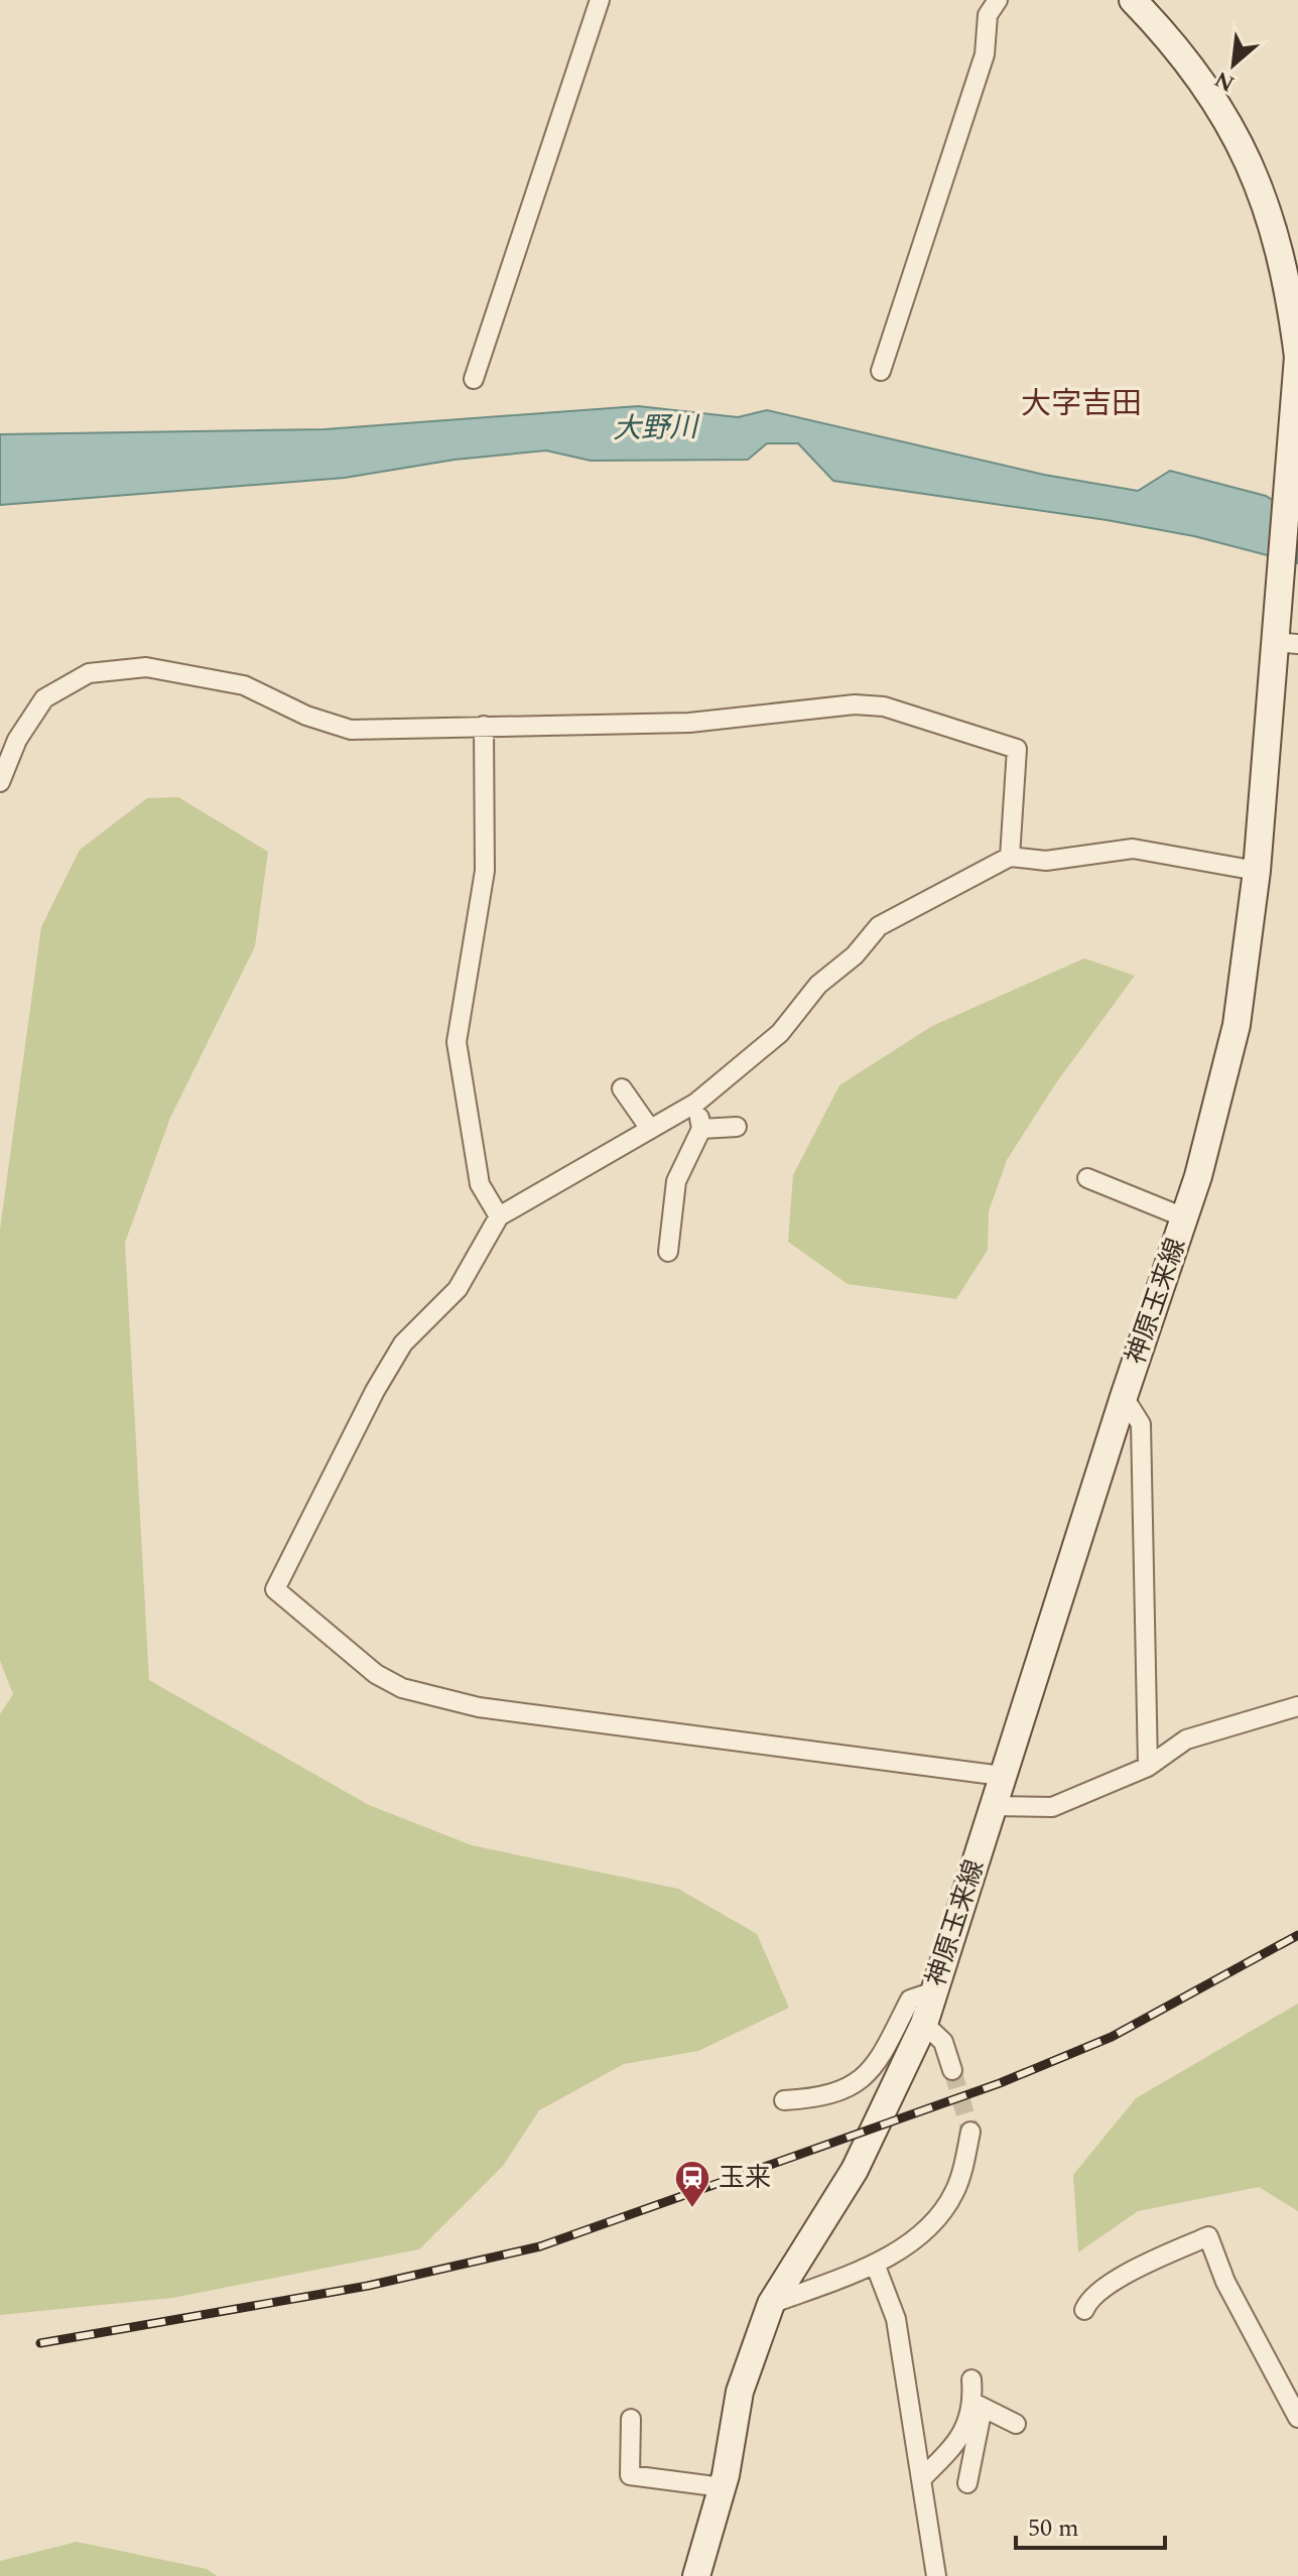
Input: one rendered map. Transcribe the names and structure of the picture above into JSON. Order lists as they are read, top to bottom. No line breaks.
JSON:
{"streets":{"main road":["神原玉来線"]},"districts":["大字吉田"],"water":["大野川"],"places":{"station":["玉来"]},"scale_bar":"50 m","north":"bottom left"}
